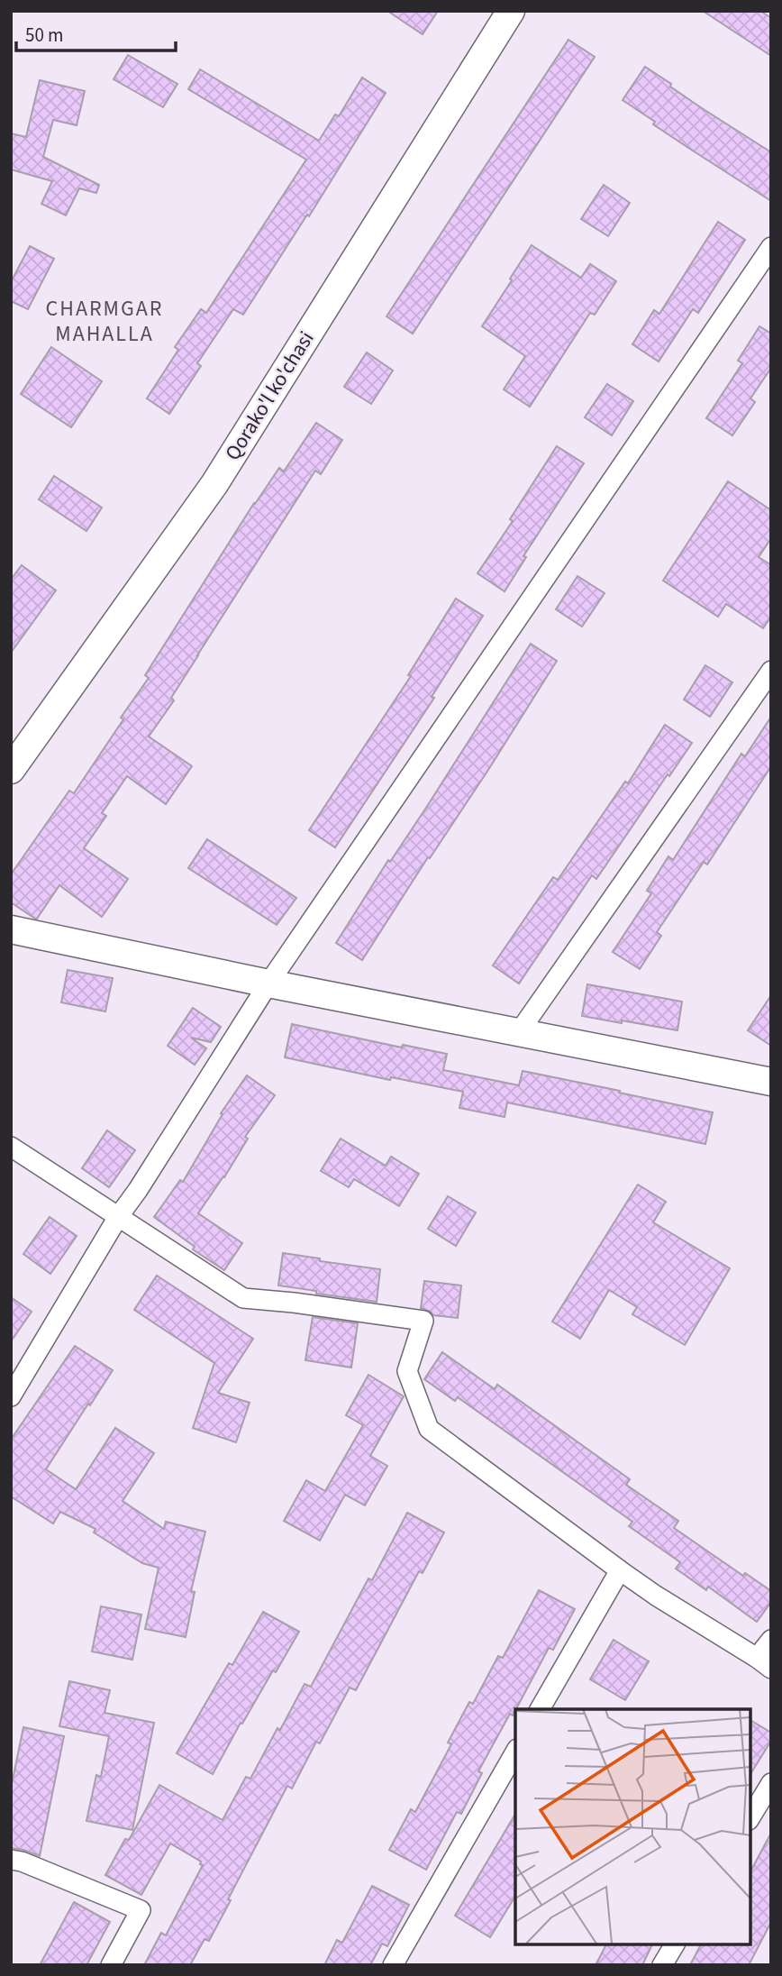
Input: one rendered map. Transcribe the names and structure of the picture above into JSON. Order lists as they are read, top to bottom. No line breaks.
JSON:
{"streets":{"street":["Qorako'l ko'chasi"]},"districts":["CHARMGAR MAHALLA"],"scale_bar":"50 m"}
